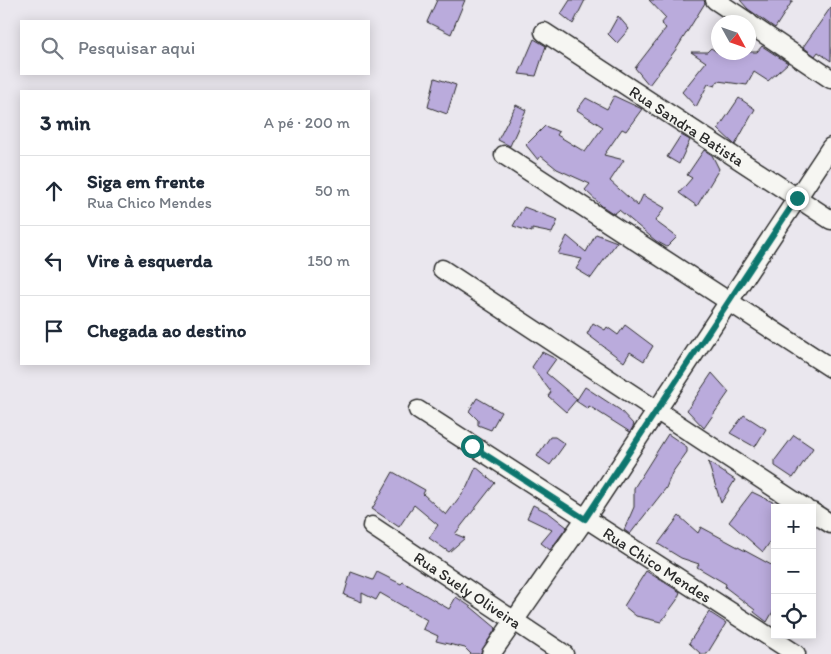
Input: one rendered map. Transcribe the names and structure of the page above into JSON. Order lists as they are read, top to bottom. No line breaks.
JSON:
{"streets":{"street":["Rua Sandra Batista","Rua Chico Mendes","Rua Suely Oliveira"]},"north":"bottom right","page":{"search":"Pesquisar aqui","heading":["3 min","A pé · 200 m"],"list":[["Siga em frente","Rua Chico Mendes","50 m"],["Vire à esquerda","150 m"],"Chegada ao destino"],"map_buttons":["+","−"]}}
